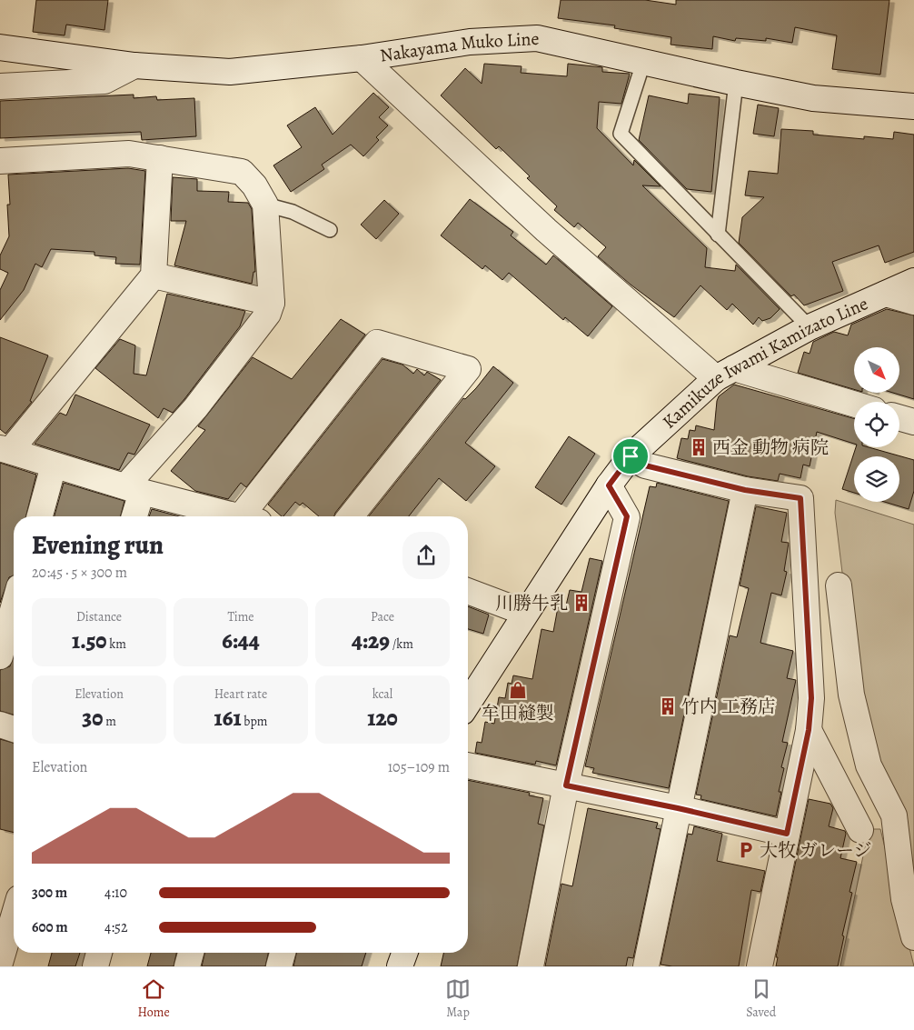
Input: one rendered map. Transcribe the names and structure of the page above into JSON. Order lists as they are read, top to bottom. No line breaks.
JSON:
{"streets":{"street":["Nakayama Muko Line","Kamikuze Iwami Kamizato Line"]},"places":{"building":["西金 動物 病院","川勝牛乳","竹内 工務店"],"shop":["牟田縫製"],"parking":["大牧 ガレージ"]},"north":"bottom right","page":{"heading":["Evening run","20:45 · 5 × 300 m"],"stats":[["Distance","1.50 km"],["Time","6:44"],["Pace","4:29 /km"],["Elevation","30 m"],["Heart rate","161 bpm"],["kcal","120"]],"chart":["Elevation","105–109 m"],"list":[{"name":"300 m","note":"4:10"},{"name":"600 m","note":"4:52"}],"tabs":["Home","Map","Saved"]}}
